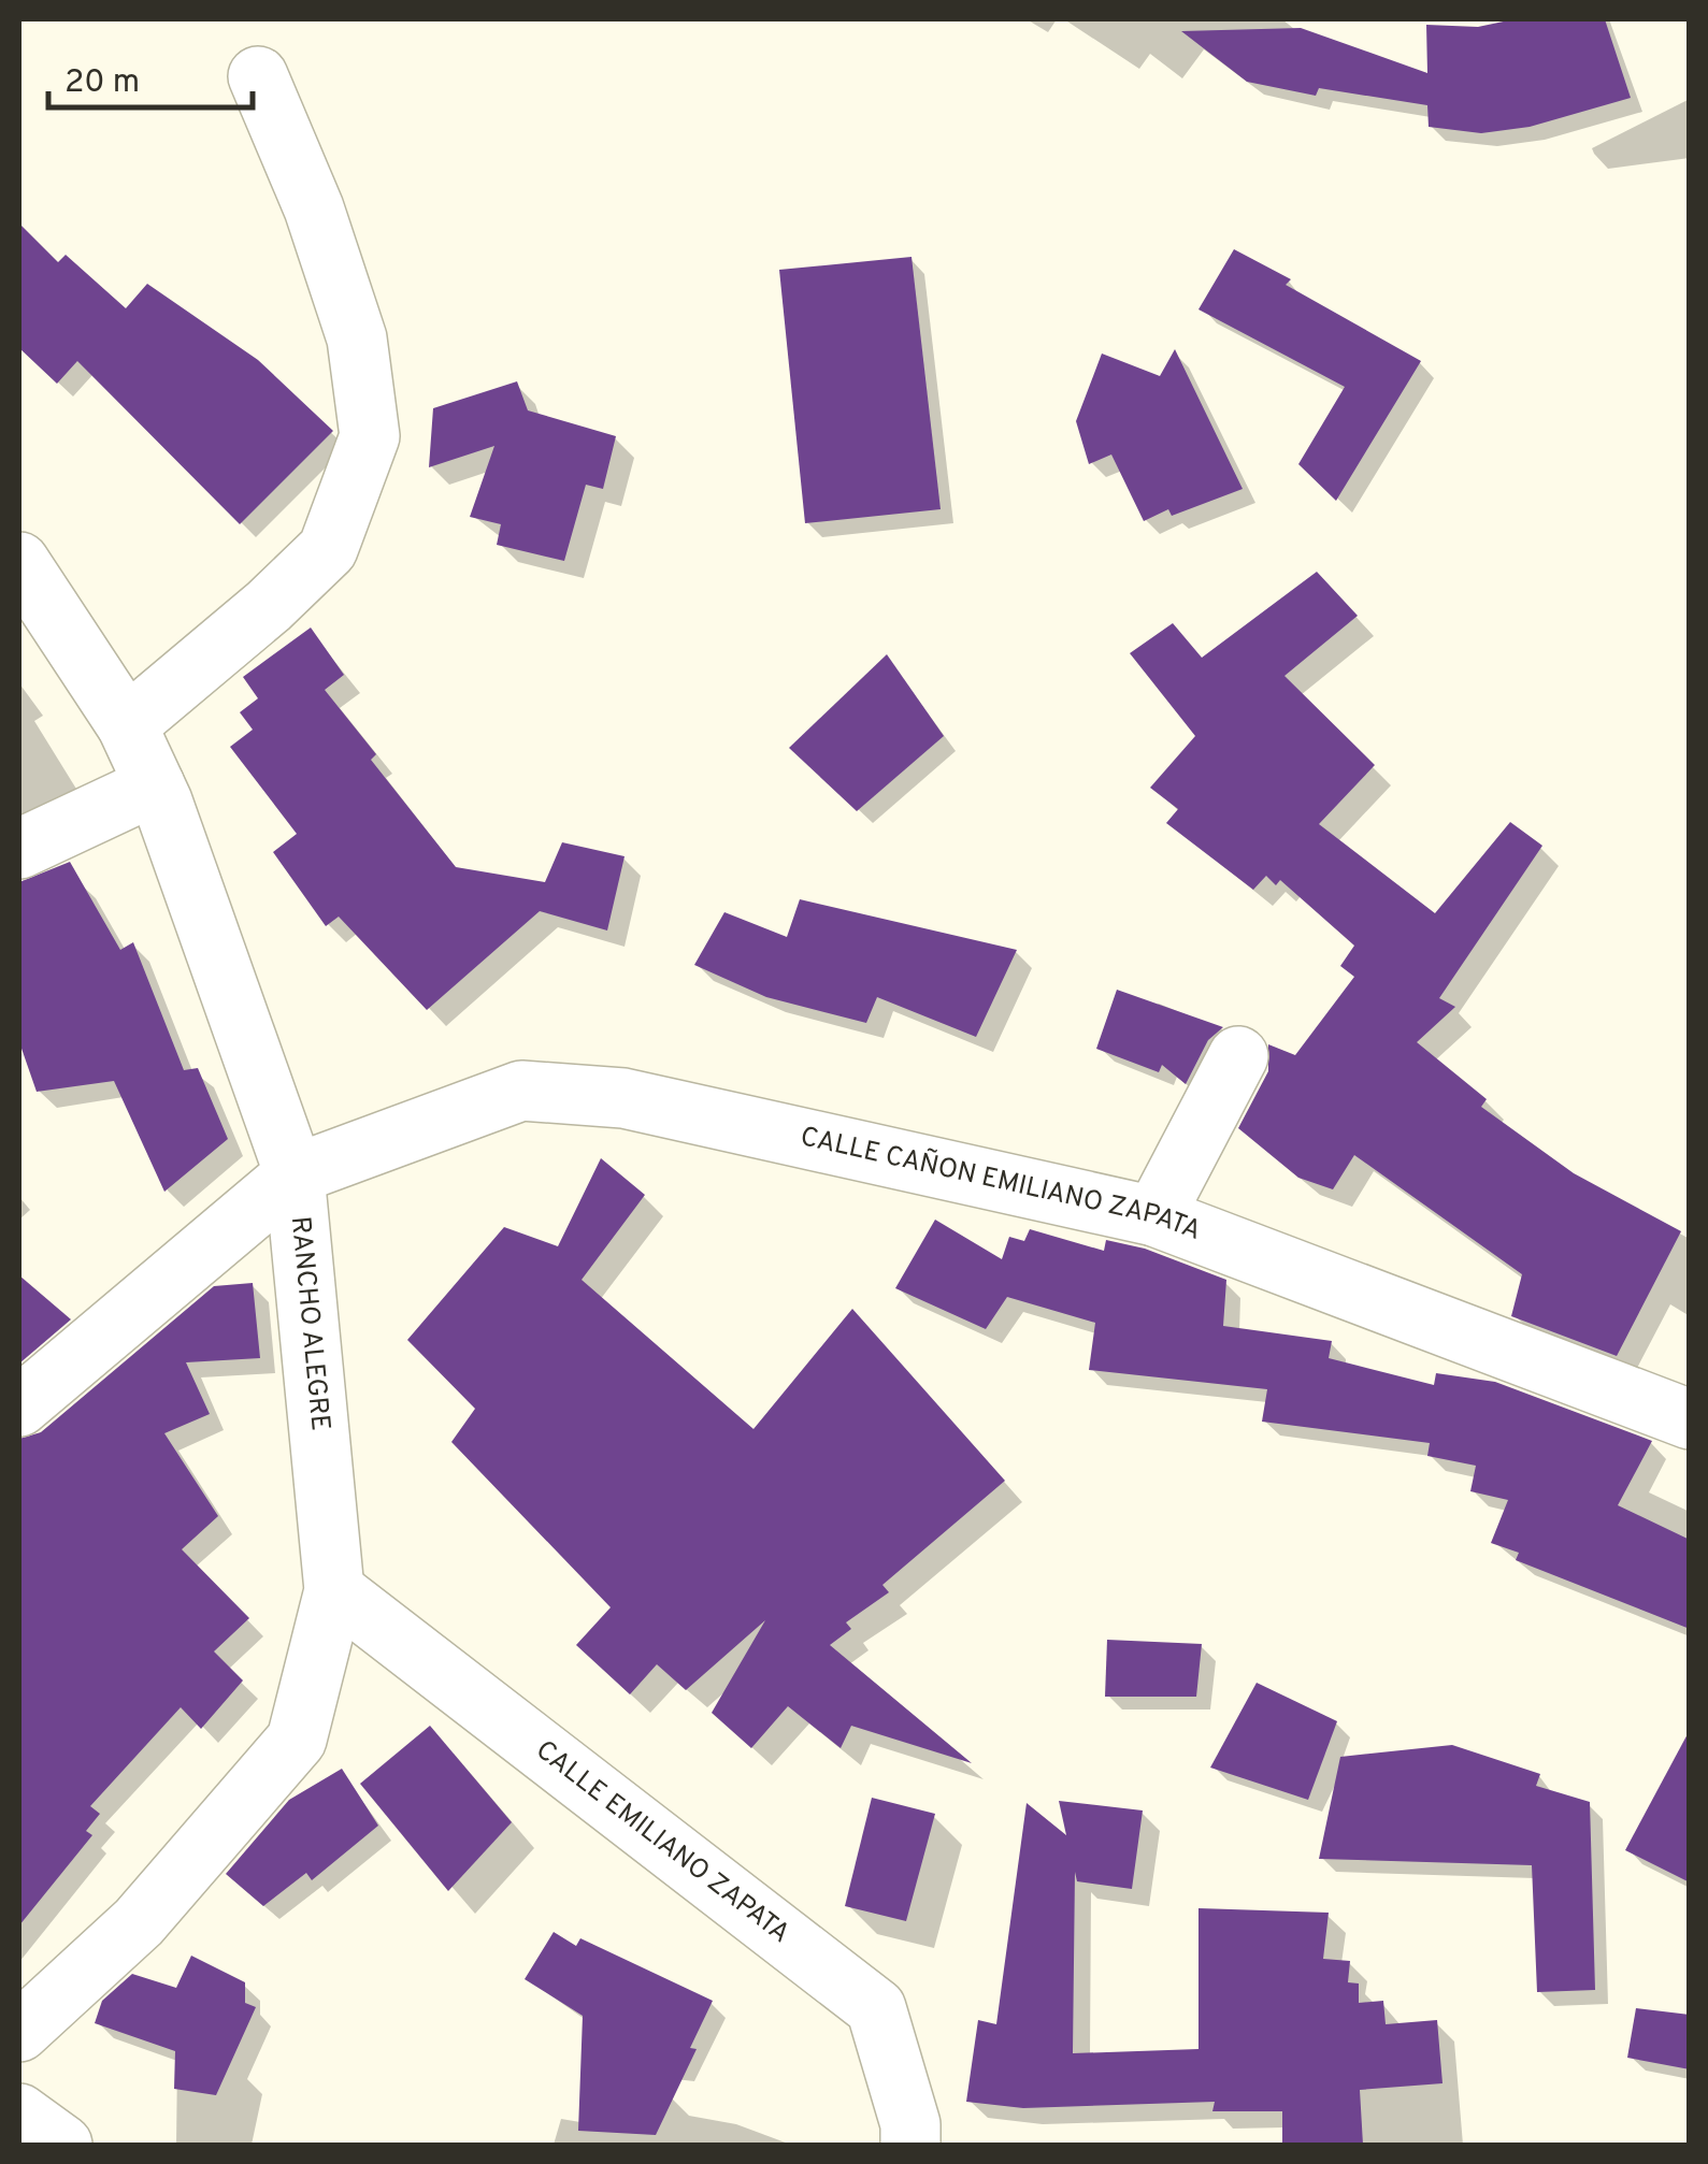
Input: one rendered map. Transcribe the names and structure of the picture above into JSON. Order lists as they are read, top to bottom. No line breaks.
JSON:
{"streets":{"street":["CALLE CAÑON EMILIANO ZAPATA","RANCHO ALEGRE","CALLE EMILIANO ZAPATA"]},"crossings":[["CALLE CAÑON EMILIANO ZAPATA","RANCHO ALEGRE"],["RANCHO ALEGRE","CALLE EMILIANO ZAPATA"]],"scale_bar":"20 m"}
